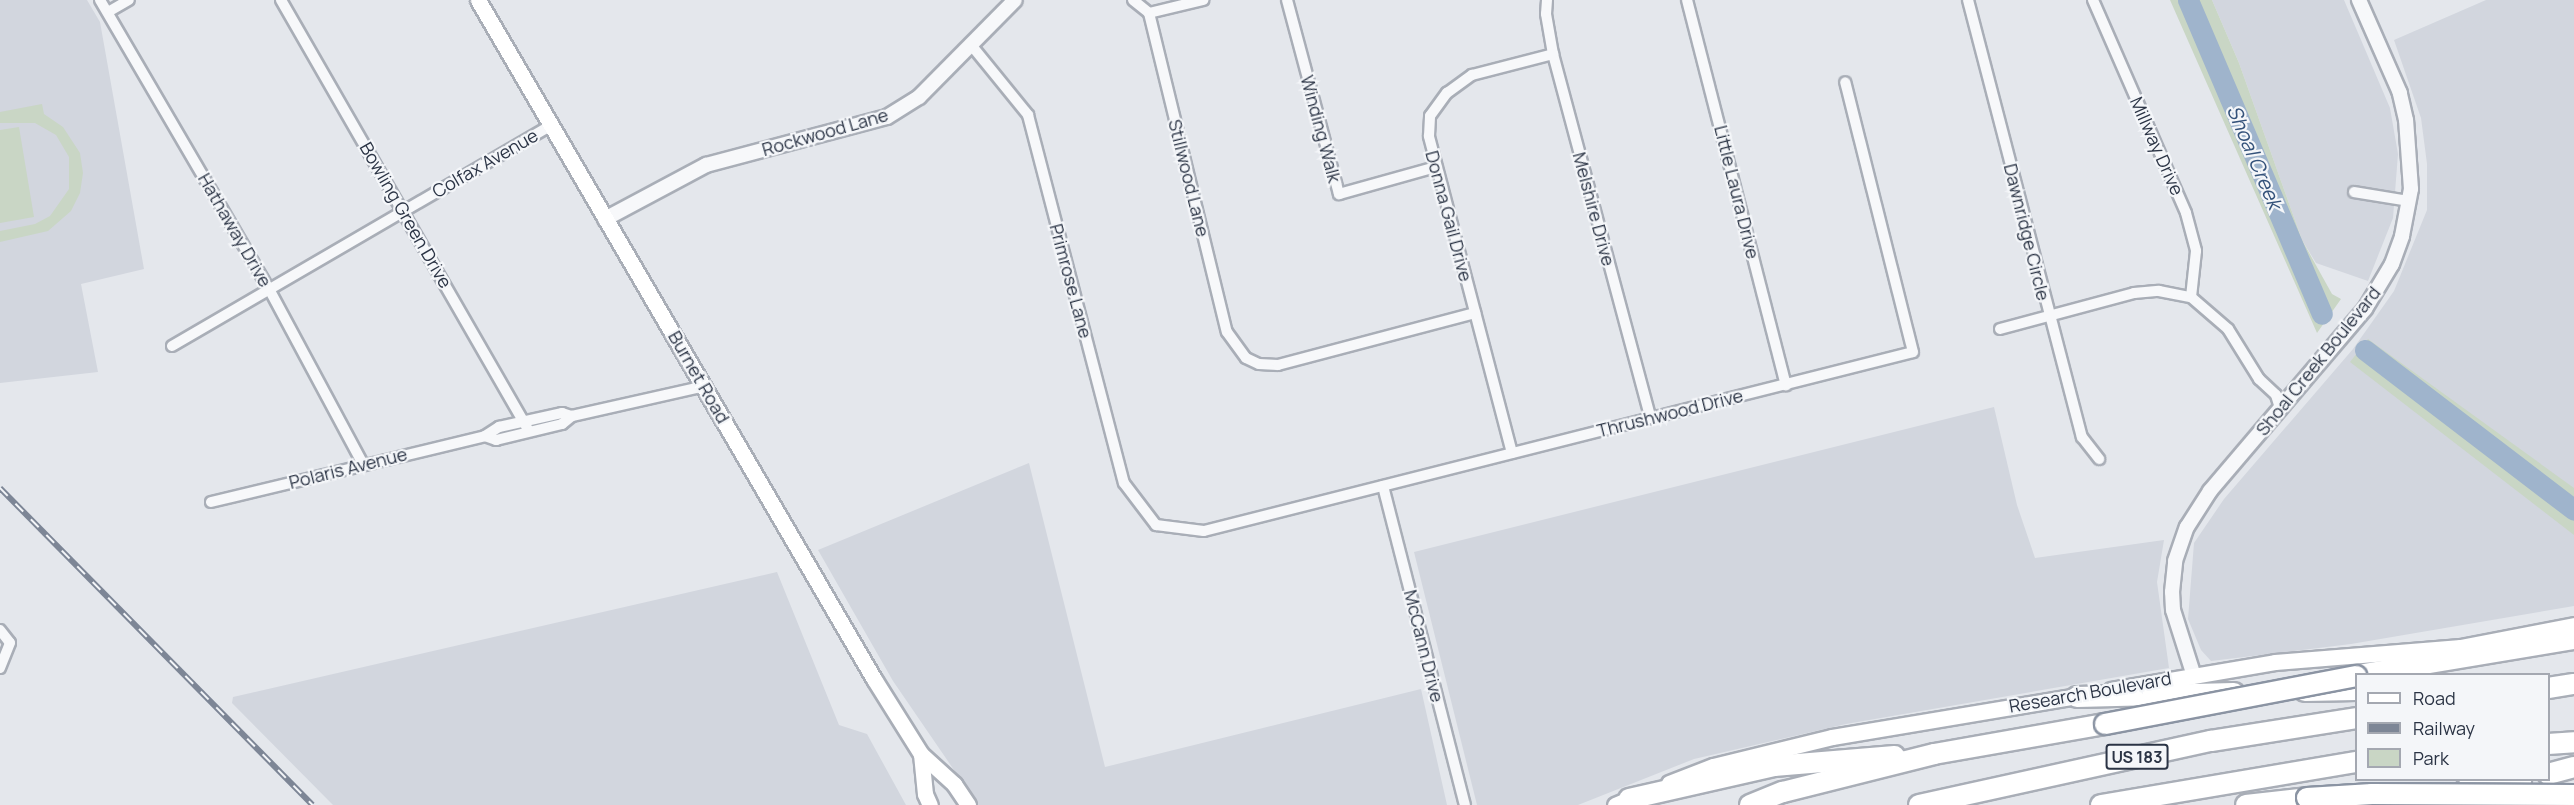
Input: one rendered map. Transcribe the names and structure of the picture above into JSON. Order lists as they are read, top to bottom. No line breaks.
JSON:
{"streets":{"highway":["US 183"],"main road":["Burnet Road","Research Boulevard"],"street":["Winding Walk","Rockwood Lane","Millway Drive","Colfax Avenue","Stillwood Lane","Little Laura Drive","Melshire Drive","Bowling Green Drive","Donna Gail Drive","Hathaway Drive","Dawnridge Circle","Primrose Lane","Shoal Creek Boulevard","Thrushwood Drive","Polaris Avenue","McCann Drive"]},"crossings":[["Winding Walk","Donna Gail Drive"],["Rockwood Lane","Primrose Lane"],["Rockwood Lane","Burnet Road"],["Colfax Avenue","Bowling Green Drive"],["Colfax Avenue","Hathaway Drive"],["Colfax Avenue","Burnet Road"],["Stillwood Lane","Donna Gail Drive"],["Little Laura Drive","Thrushwood Drive"],["Melshire Drive","Donna Gail Drive"],["Melshire Drive","Thrushwood Drive"],["Bowling Green Drive","Polaris Avenue"],["Donna Gail Drive","Thrushwood Drive"],["Hathaway Drive","Polaris Avenue"],["Primrose Lane","Thrushwood Drive"],["Shoal Creek Boulevard","Research Boulevard"],["Burnet Road","Polaris Avenue"],["Thrushwood Drive","McCann Drive"]],"water":["Shoal Creek"],"legend":["Road","Railway","Park"]}
